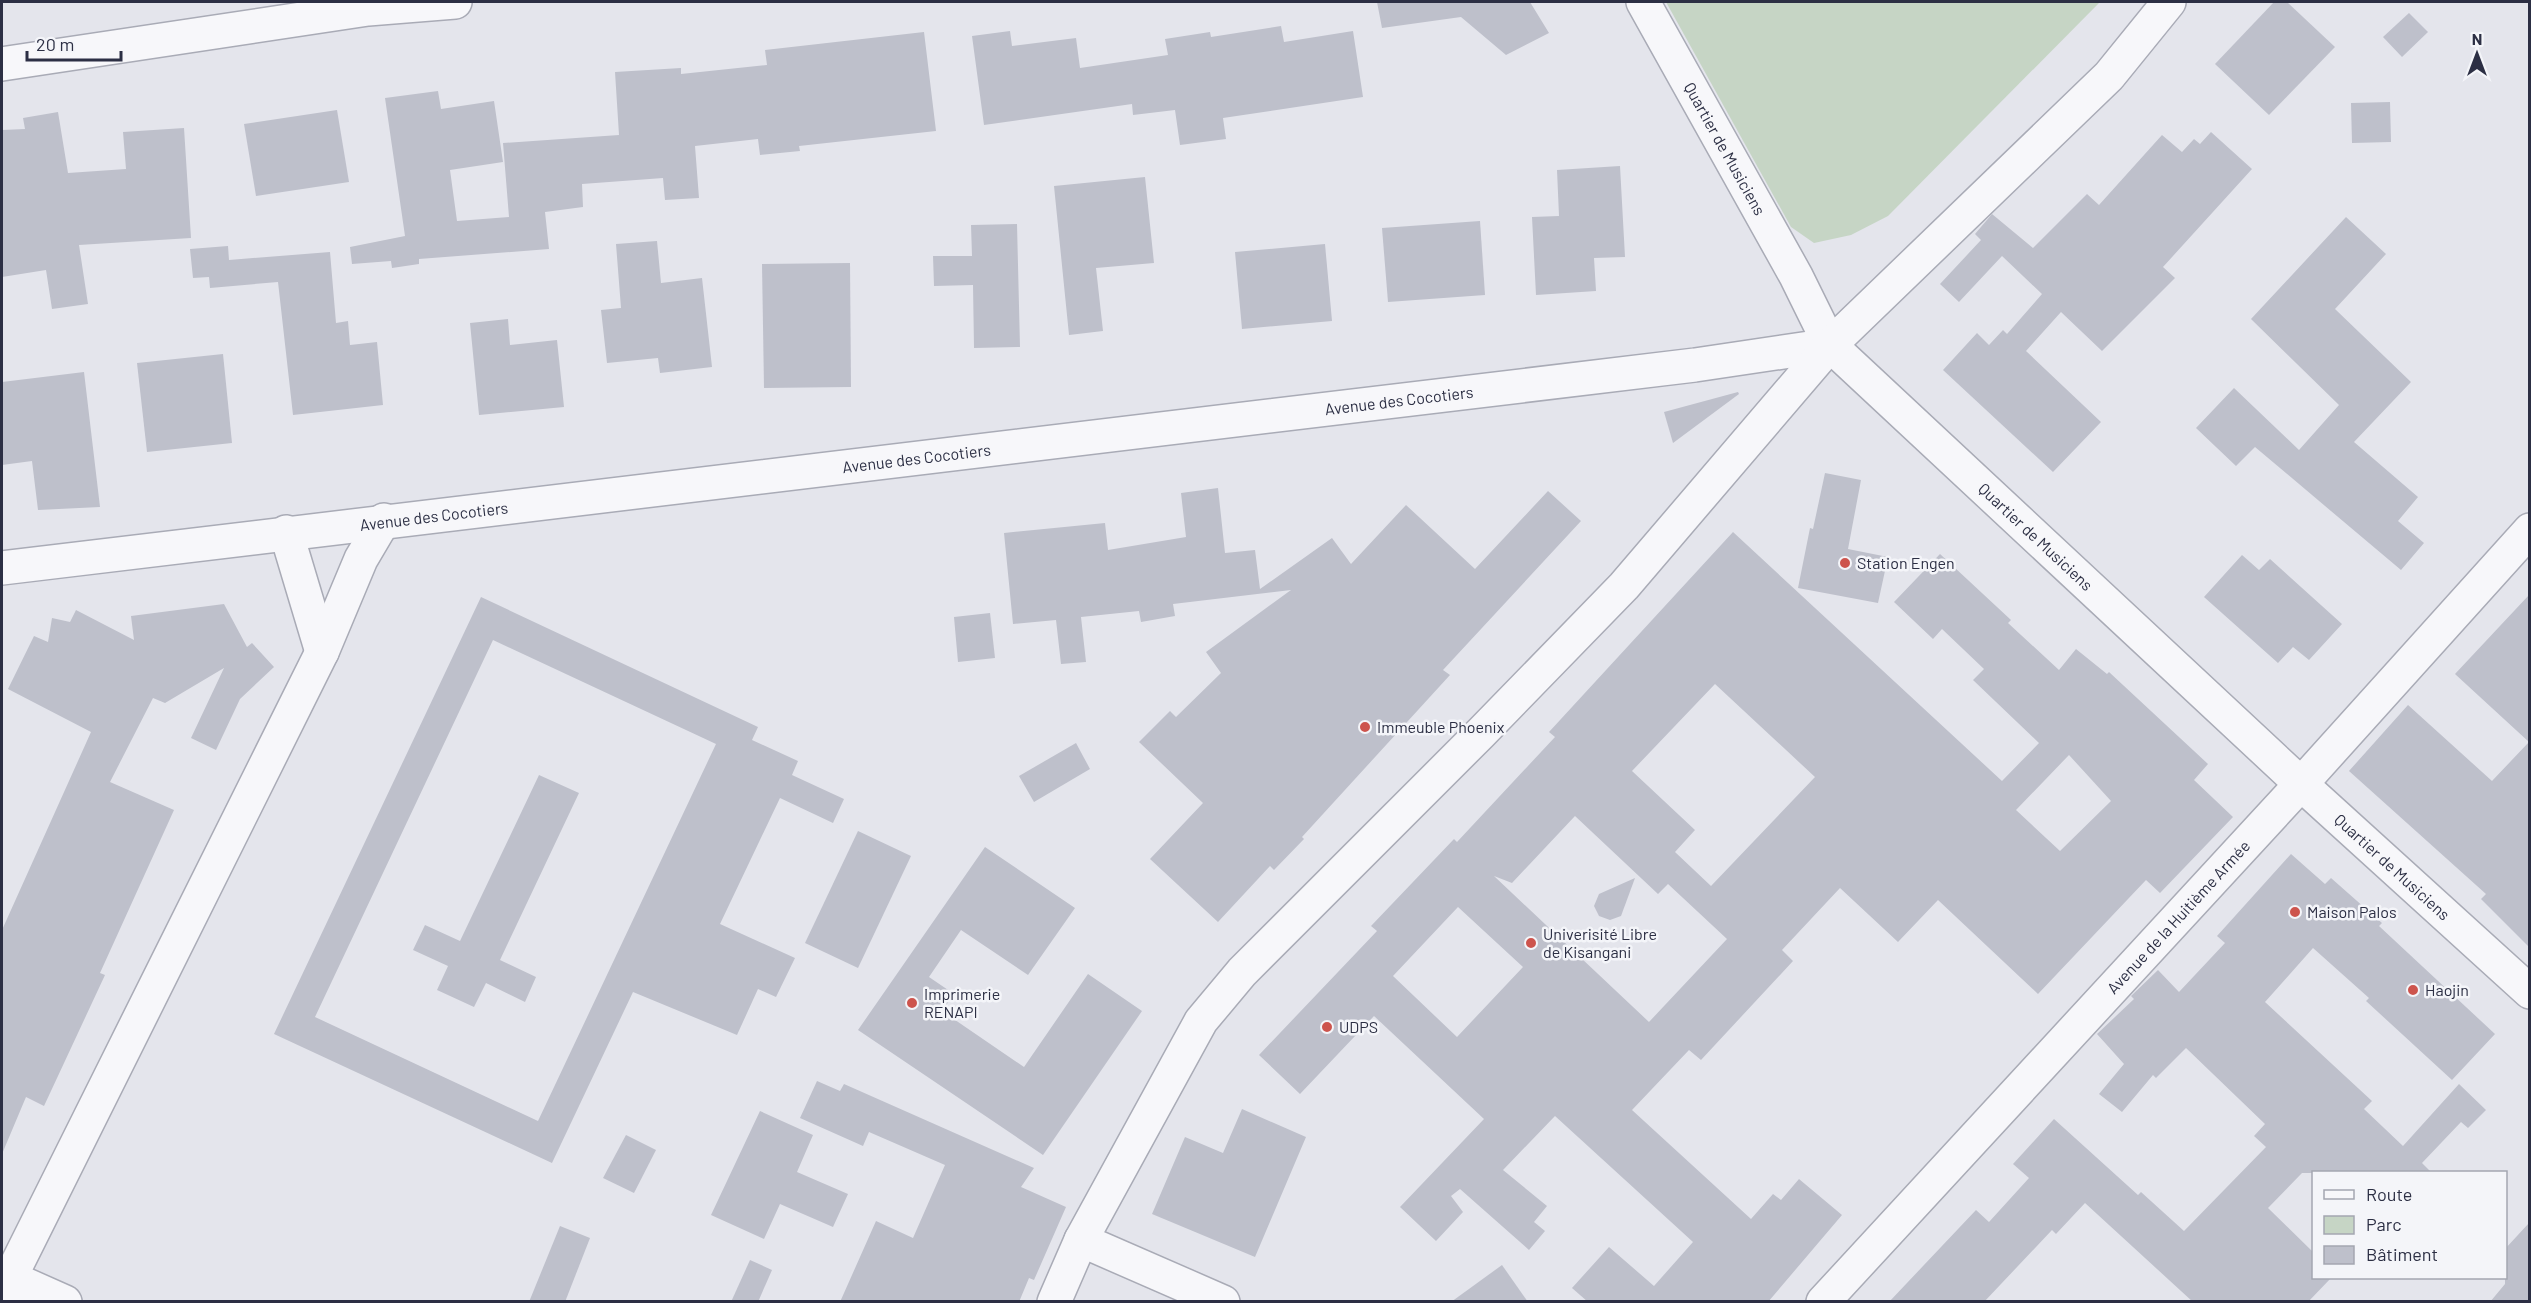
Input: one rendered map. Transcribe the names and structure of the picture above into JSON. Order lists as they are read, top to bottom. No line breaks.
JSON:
{"streets":{"street":["Quartier de Musiciens","Avenue des Cocotiers","Avenue de la Huitième Armée"]},"crossings":[["Quartier de Musiciens","Avenue des Cocotiers"],["Quartier de Musiciens","Avenue de la Huitième Armée"]],"places":["Station Engen","Immeuble Phoenix","Maison Palos","Univerisité Libre de Kisangani","Haojin","Imprimerie RENAPI","UDPS"],"legend":["Route","Parc","Bâtiment"],"scale_bar":"20 m","north":"top"}
